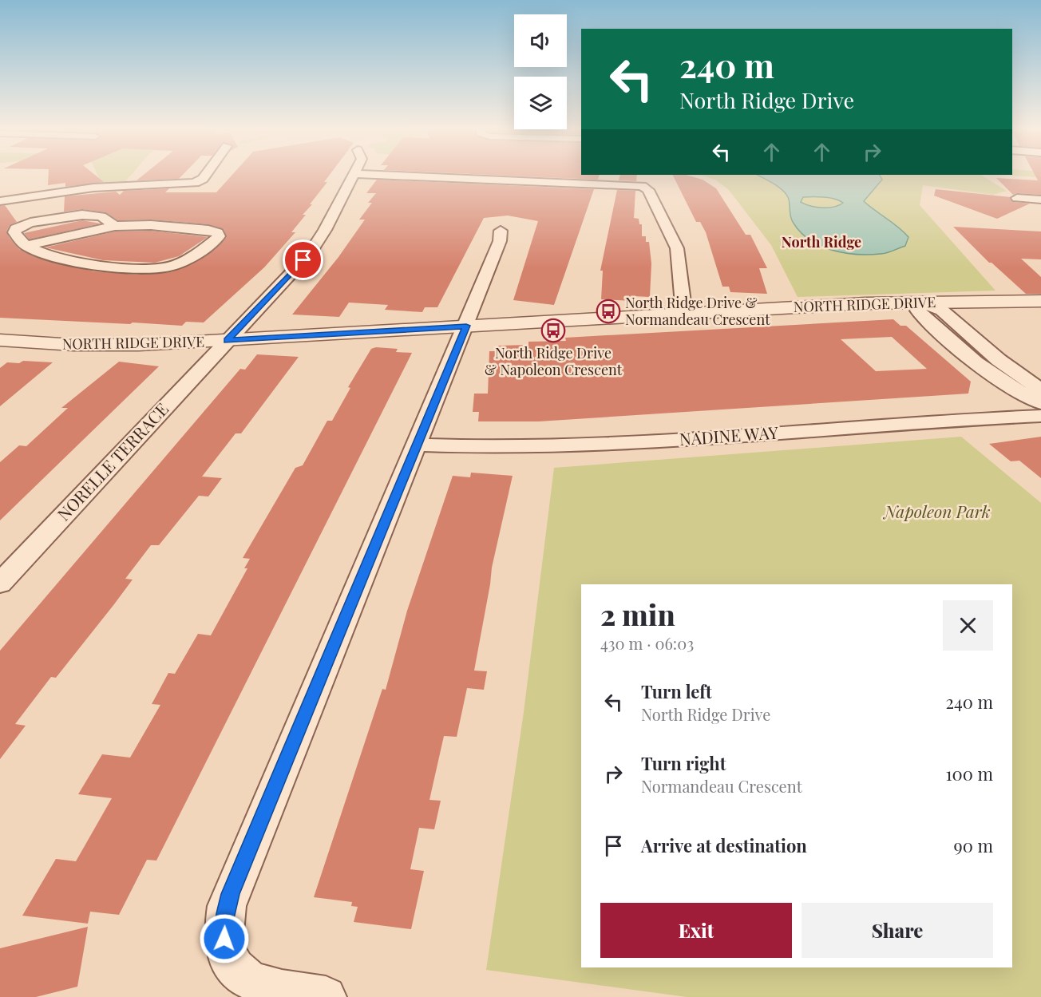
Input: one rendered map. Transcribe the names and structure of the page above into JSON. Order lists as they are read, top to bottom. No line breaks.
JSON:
{"streets":{"street":["NORTH RIDGE DRIVE","NADINE WAY","NORELLE TERRACE"]},"crossings":[["NORTH RIDGE DRIVE","NORELLE TERRACE"]],"districts":["North Ridge"],"parks":["Napoleon Park"],"places":{"bus stop":["North Ridge Drive & Normandeau Crescent","North Ridge Drive & Napoleon Crescent"]},"page":{"turn":["240 m","North Ridge Drive"],"heading":["2 min","430 m · 06:03"],"list":[{"name":"Turn left","note":"North Ridge Drive","value":"240 m"},{"name":"Turn right","note":"Normandeau Crescent","value":"100 m"},{"name":"Arrive at destination","value":"90 m"}],"buttons":["Exit","Share"]}}
